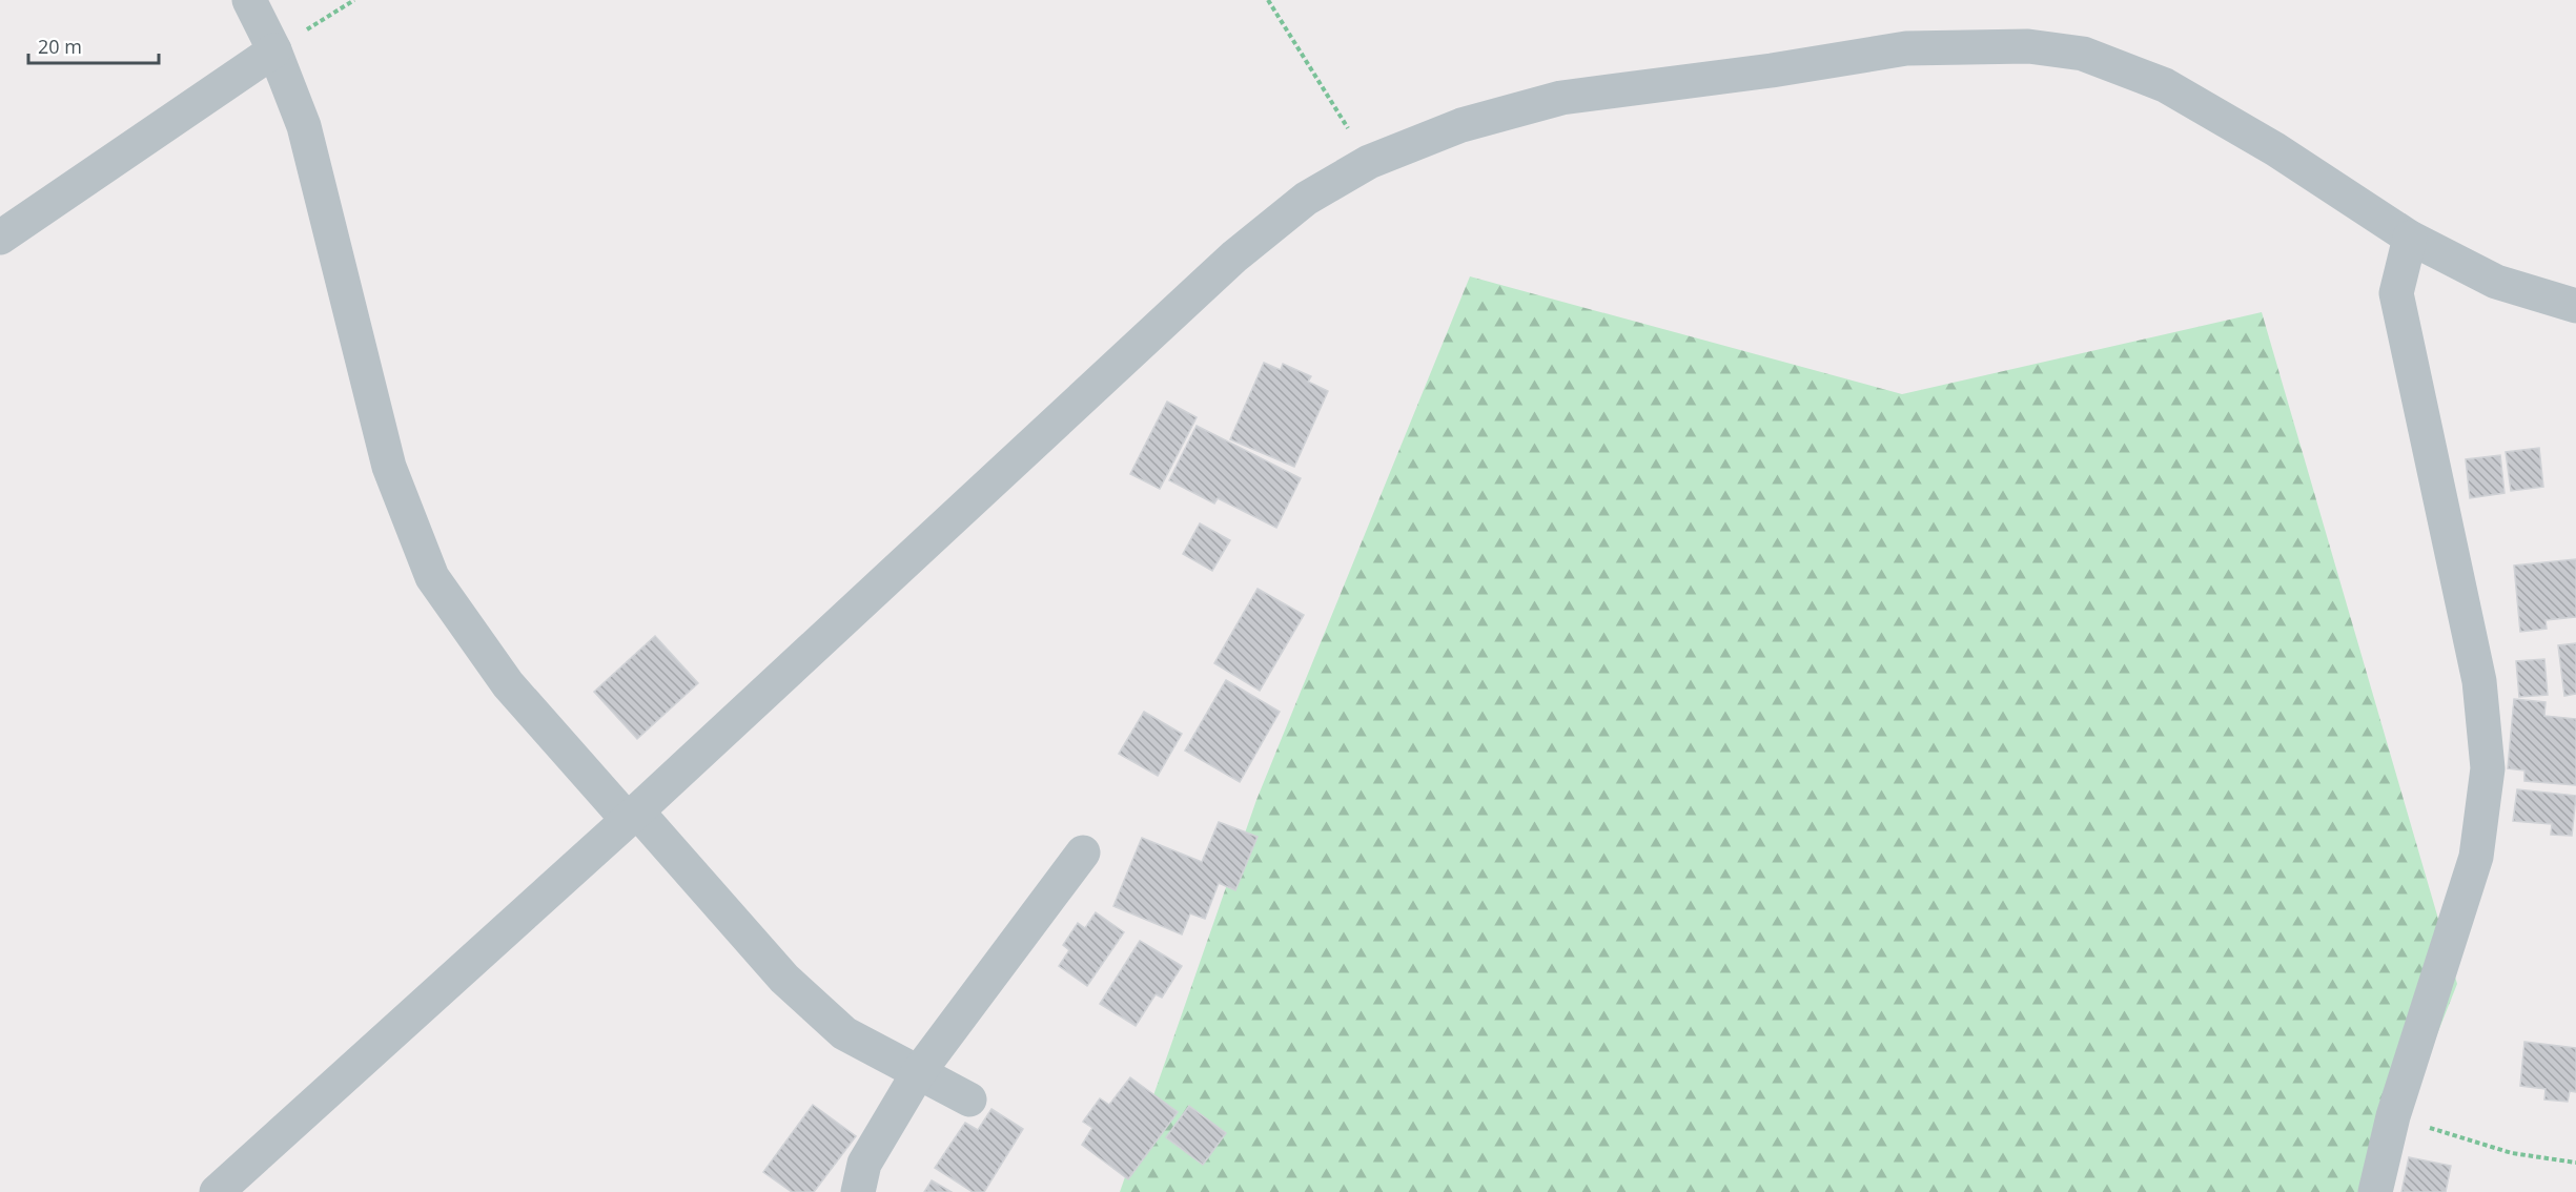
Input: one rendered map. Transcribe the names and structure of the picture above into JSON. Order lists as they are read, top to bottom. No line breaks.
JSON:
{"scale_bar":"20 m"}
